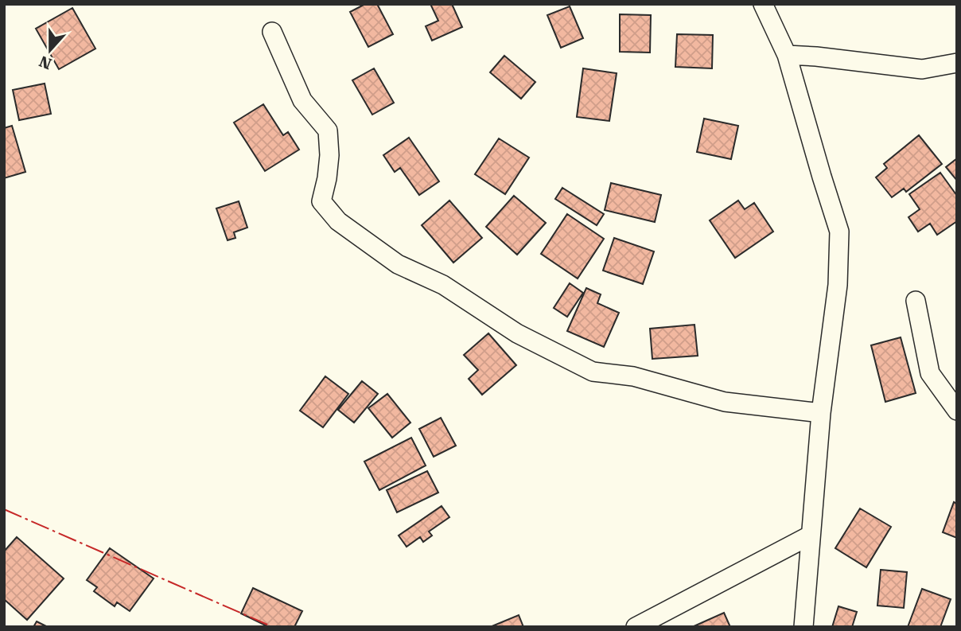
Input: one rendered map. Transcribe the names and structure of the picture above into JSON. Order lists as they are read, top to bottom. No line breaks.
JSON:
{"north":"bottom"}
